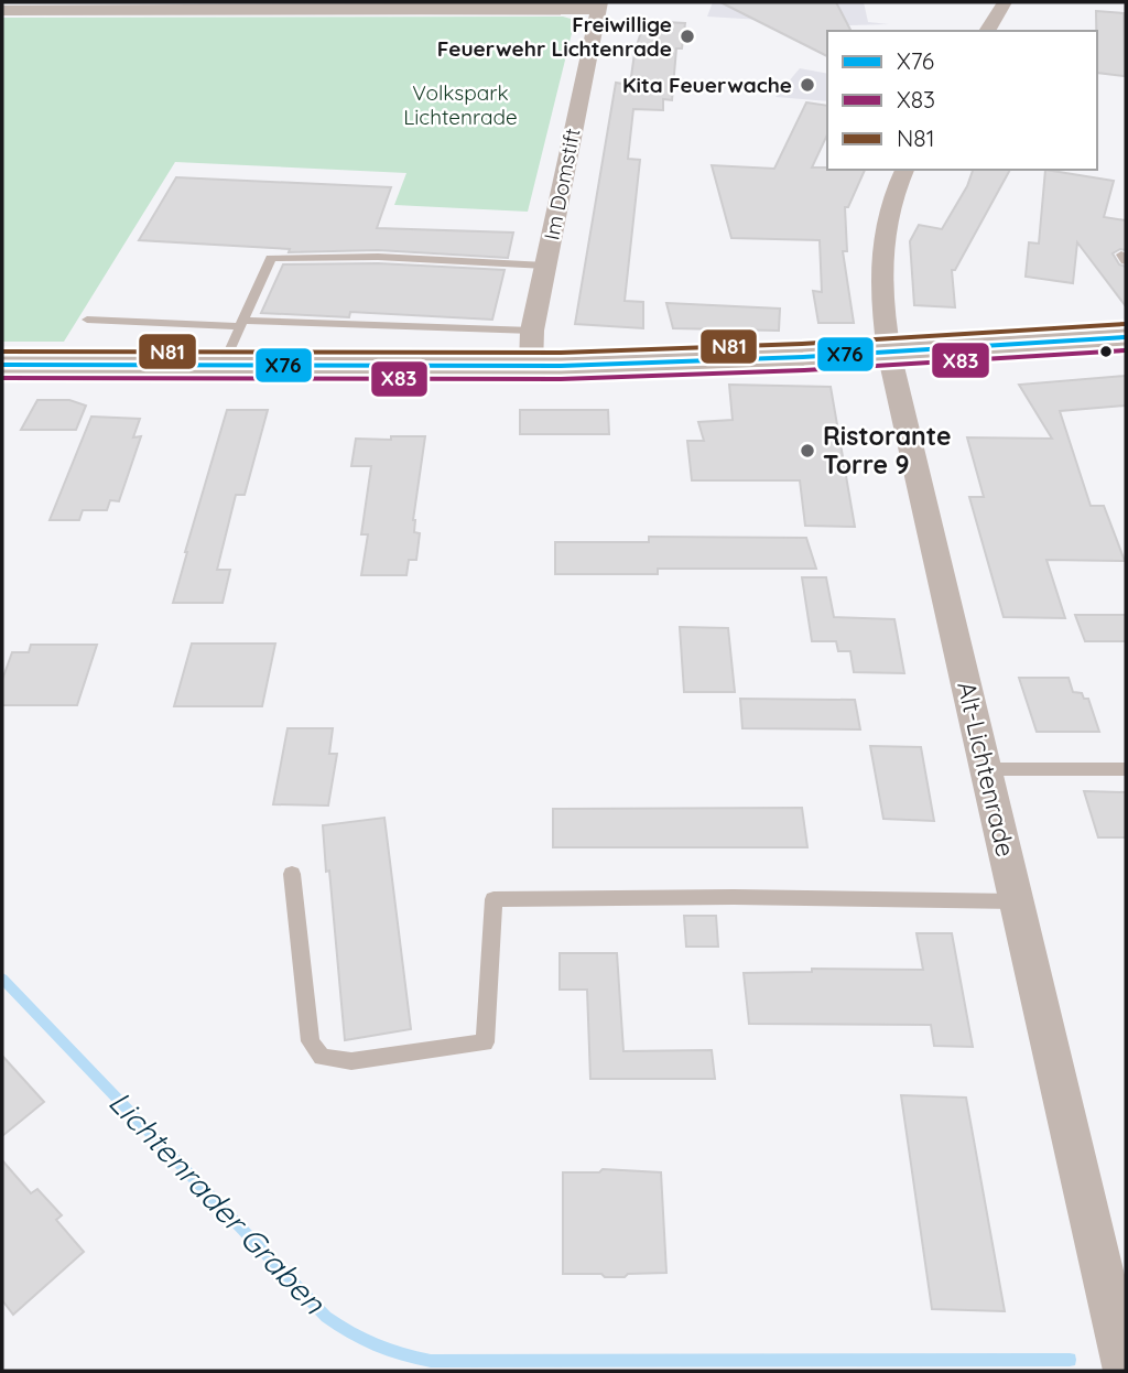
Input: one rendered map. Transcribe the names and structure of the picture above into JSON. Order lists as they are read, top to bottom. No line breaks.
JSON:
{"streets":{"street":["Im Domstift","Alt-Lichtenrade"]},"water":["Lichtenrader Graben"],"parks":["Volkspark Lichtenrade"],"places":["Freiwillige Feuerwehr Lichtenrade","Kita Feuerwache","Ristorante Torre 9"],"lines":["transit line N81","transit line X76","transit line X83"],"legend":["X76","X83","N81"]}
